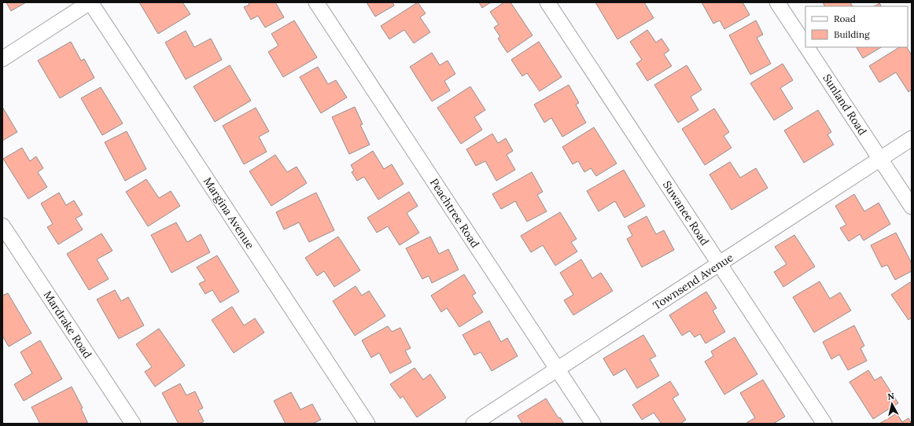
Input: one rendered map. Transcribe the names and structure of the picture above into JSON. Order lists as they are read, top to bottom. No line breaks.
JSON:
{"streets":{"street":["Sunland Road","Margina Avenue","Peachtree Road","Suwanee Road","Townsend Avenue","Mardrake Road"]},"crossings":[["Sunland Road","Townsend Avenue"],["Peachtree Road","Townsend Avenue"],["Suwanee Road","Townsend Avenue"]],"legend":["Road","Building"],"north":"top"}
